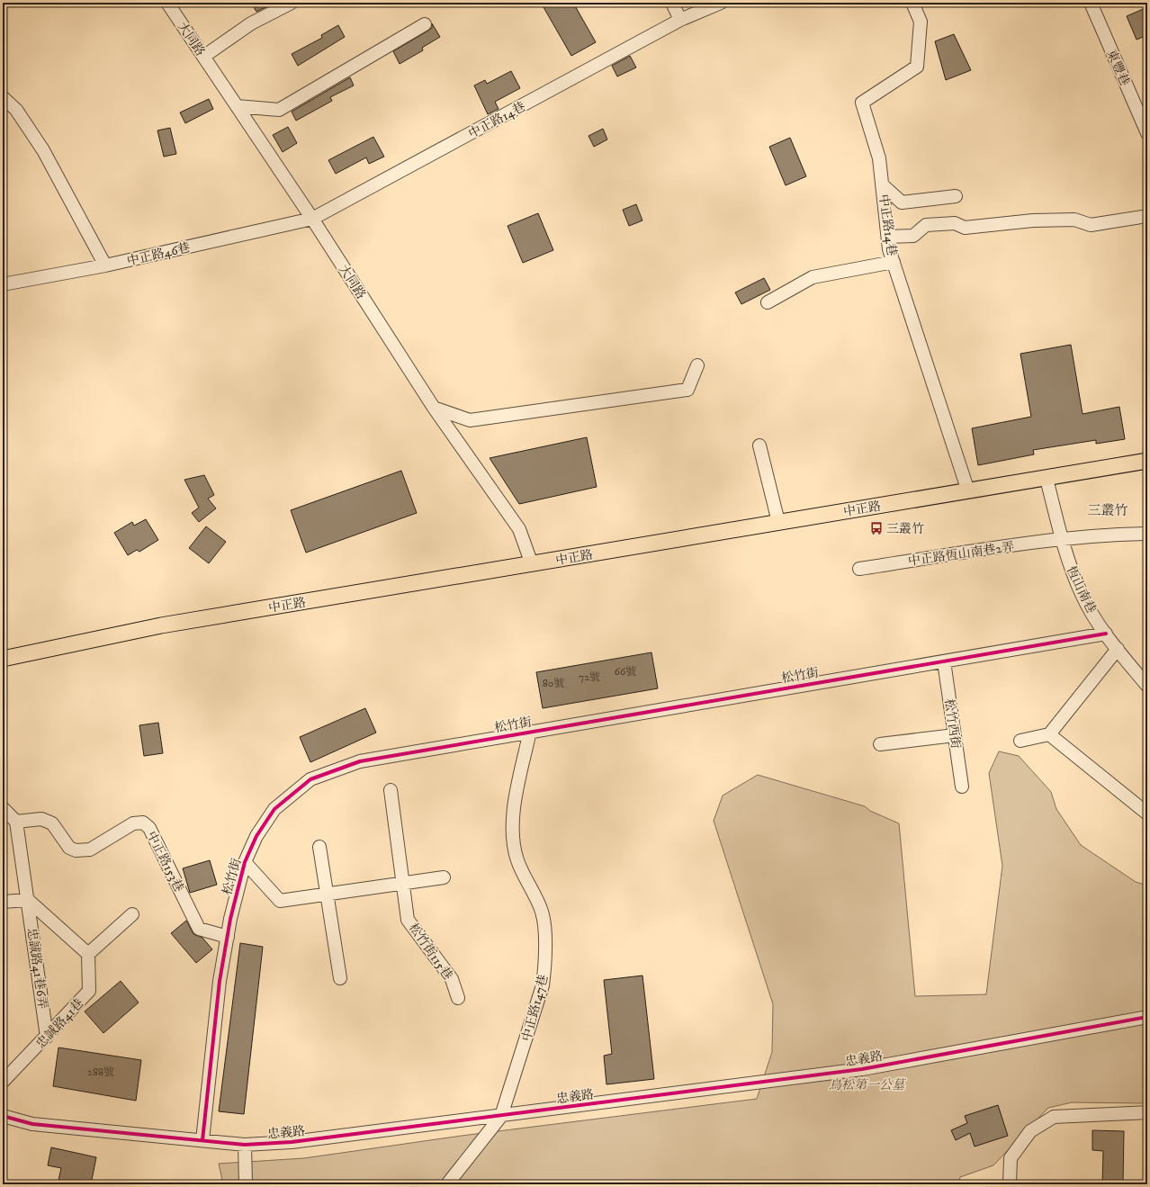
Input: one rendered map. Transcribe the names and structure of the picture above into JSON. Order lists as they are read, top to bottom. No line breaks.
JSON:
{"streets":{"main road":["中正路"],"street":["大同路","東豐巷","中正路14巷","中正路46巷","中正路恆山南巷2弄","恆山南巷","松竹街","松竹西街","中正路153巷","松竹街115巷","忠誠路41巷6弄","中正路147巷","忠誠路41巷","忠義路"]},"crossings":[["大同路","中正路14巷"],["大同路","中正路46巷"],["大同路","中正路"],["中正路14巷","中正路46巷"],["中正路14巷","中正路"],["中正路","恆山南巷"],["中正路恆山南巷2弄","恆山南巷"],["恆山南巷","松竹街"],["松竹街","松竹西街"],["松竹街","中正路153巷"],["松竹街","中正路147巷"],["松竹街","忠義路"],["中正路153巷","忠誠路41巷6弄"],["忠誠路41巷6弄","忠誠路41巷"],["中正路147巷","忠義路"]],"districts":["三叢竹"],"parks":["鳥松第一公墓"],"places":{"bus stop":["三叢竹"]},"house_numbers":["66號","72號","80號","288號"]}
